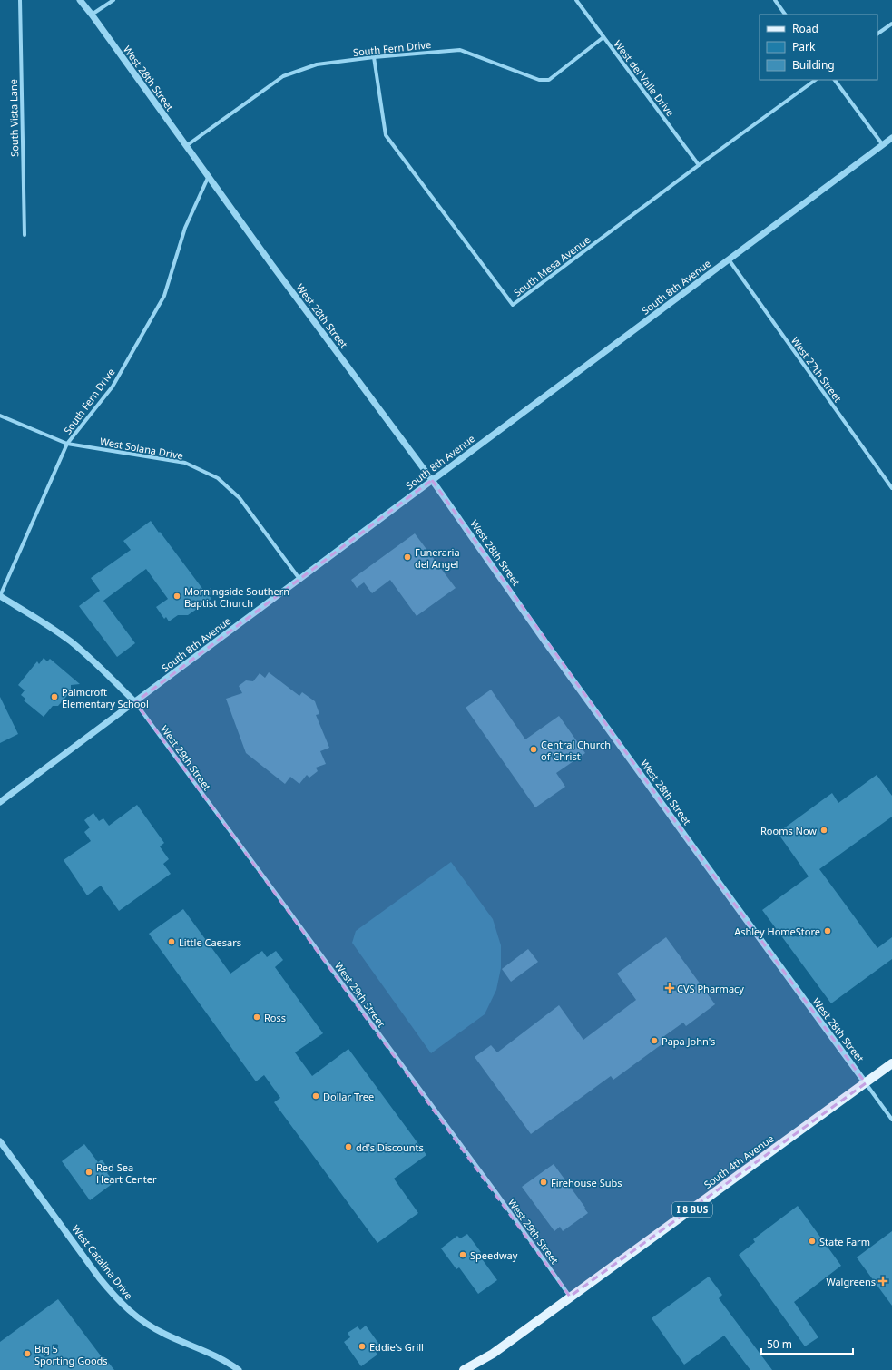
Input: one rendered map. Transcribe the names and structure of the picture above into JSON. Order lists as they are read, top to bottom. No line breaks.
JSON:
{"streets":{"main road":["South 4th Avenue","I 8 BUS"],"street":["South Fern Drive","West 28th Street","West del Valle Drive","South Vista Lane","South Mesa Avenue","South 8th Avenue","West 27th Street","West Solana Drive","West 29th Street","West Catalina Drive"]},"crossings":[["South Fern Drive","West 28th Street"],["South Fern Drive","West del Valle Drive"],["South Fern Drive","South Mesa Avenue"],["South Fern Drive","West Solana Drive"],["West 28th Street","South 8th Avenue"],["West 28th Street","South 4th Avenue"],["West del Valle Drive","South Mesa Avenue"],["South 8th Avenue","West 27th Street"],["South 8th Avenue","West Solana Drive"],["South 8th Avenue","West 29th Street"],["West 29th Street","South 4th Avenue"]],"places":{"other":["Funeraria del Angel","Morningside Southern Baptist Church","Palmcroft Elementary School","Central Church of Christ","Rooms Now","Ashley HomeStore","Little Caesars","Ross","Papa John's","Dollar Tree","dd's Discounts","Red Sea Heart Center","Firehouse Subs","State Farm","Speedway","Eddie's Grill","Big 5 Sporting Goods"],"health":["CVS Pharmacy","Walgreens"]},"legend":["Road","Park","Building"],"scale_bar":"50 m"}
